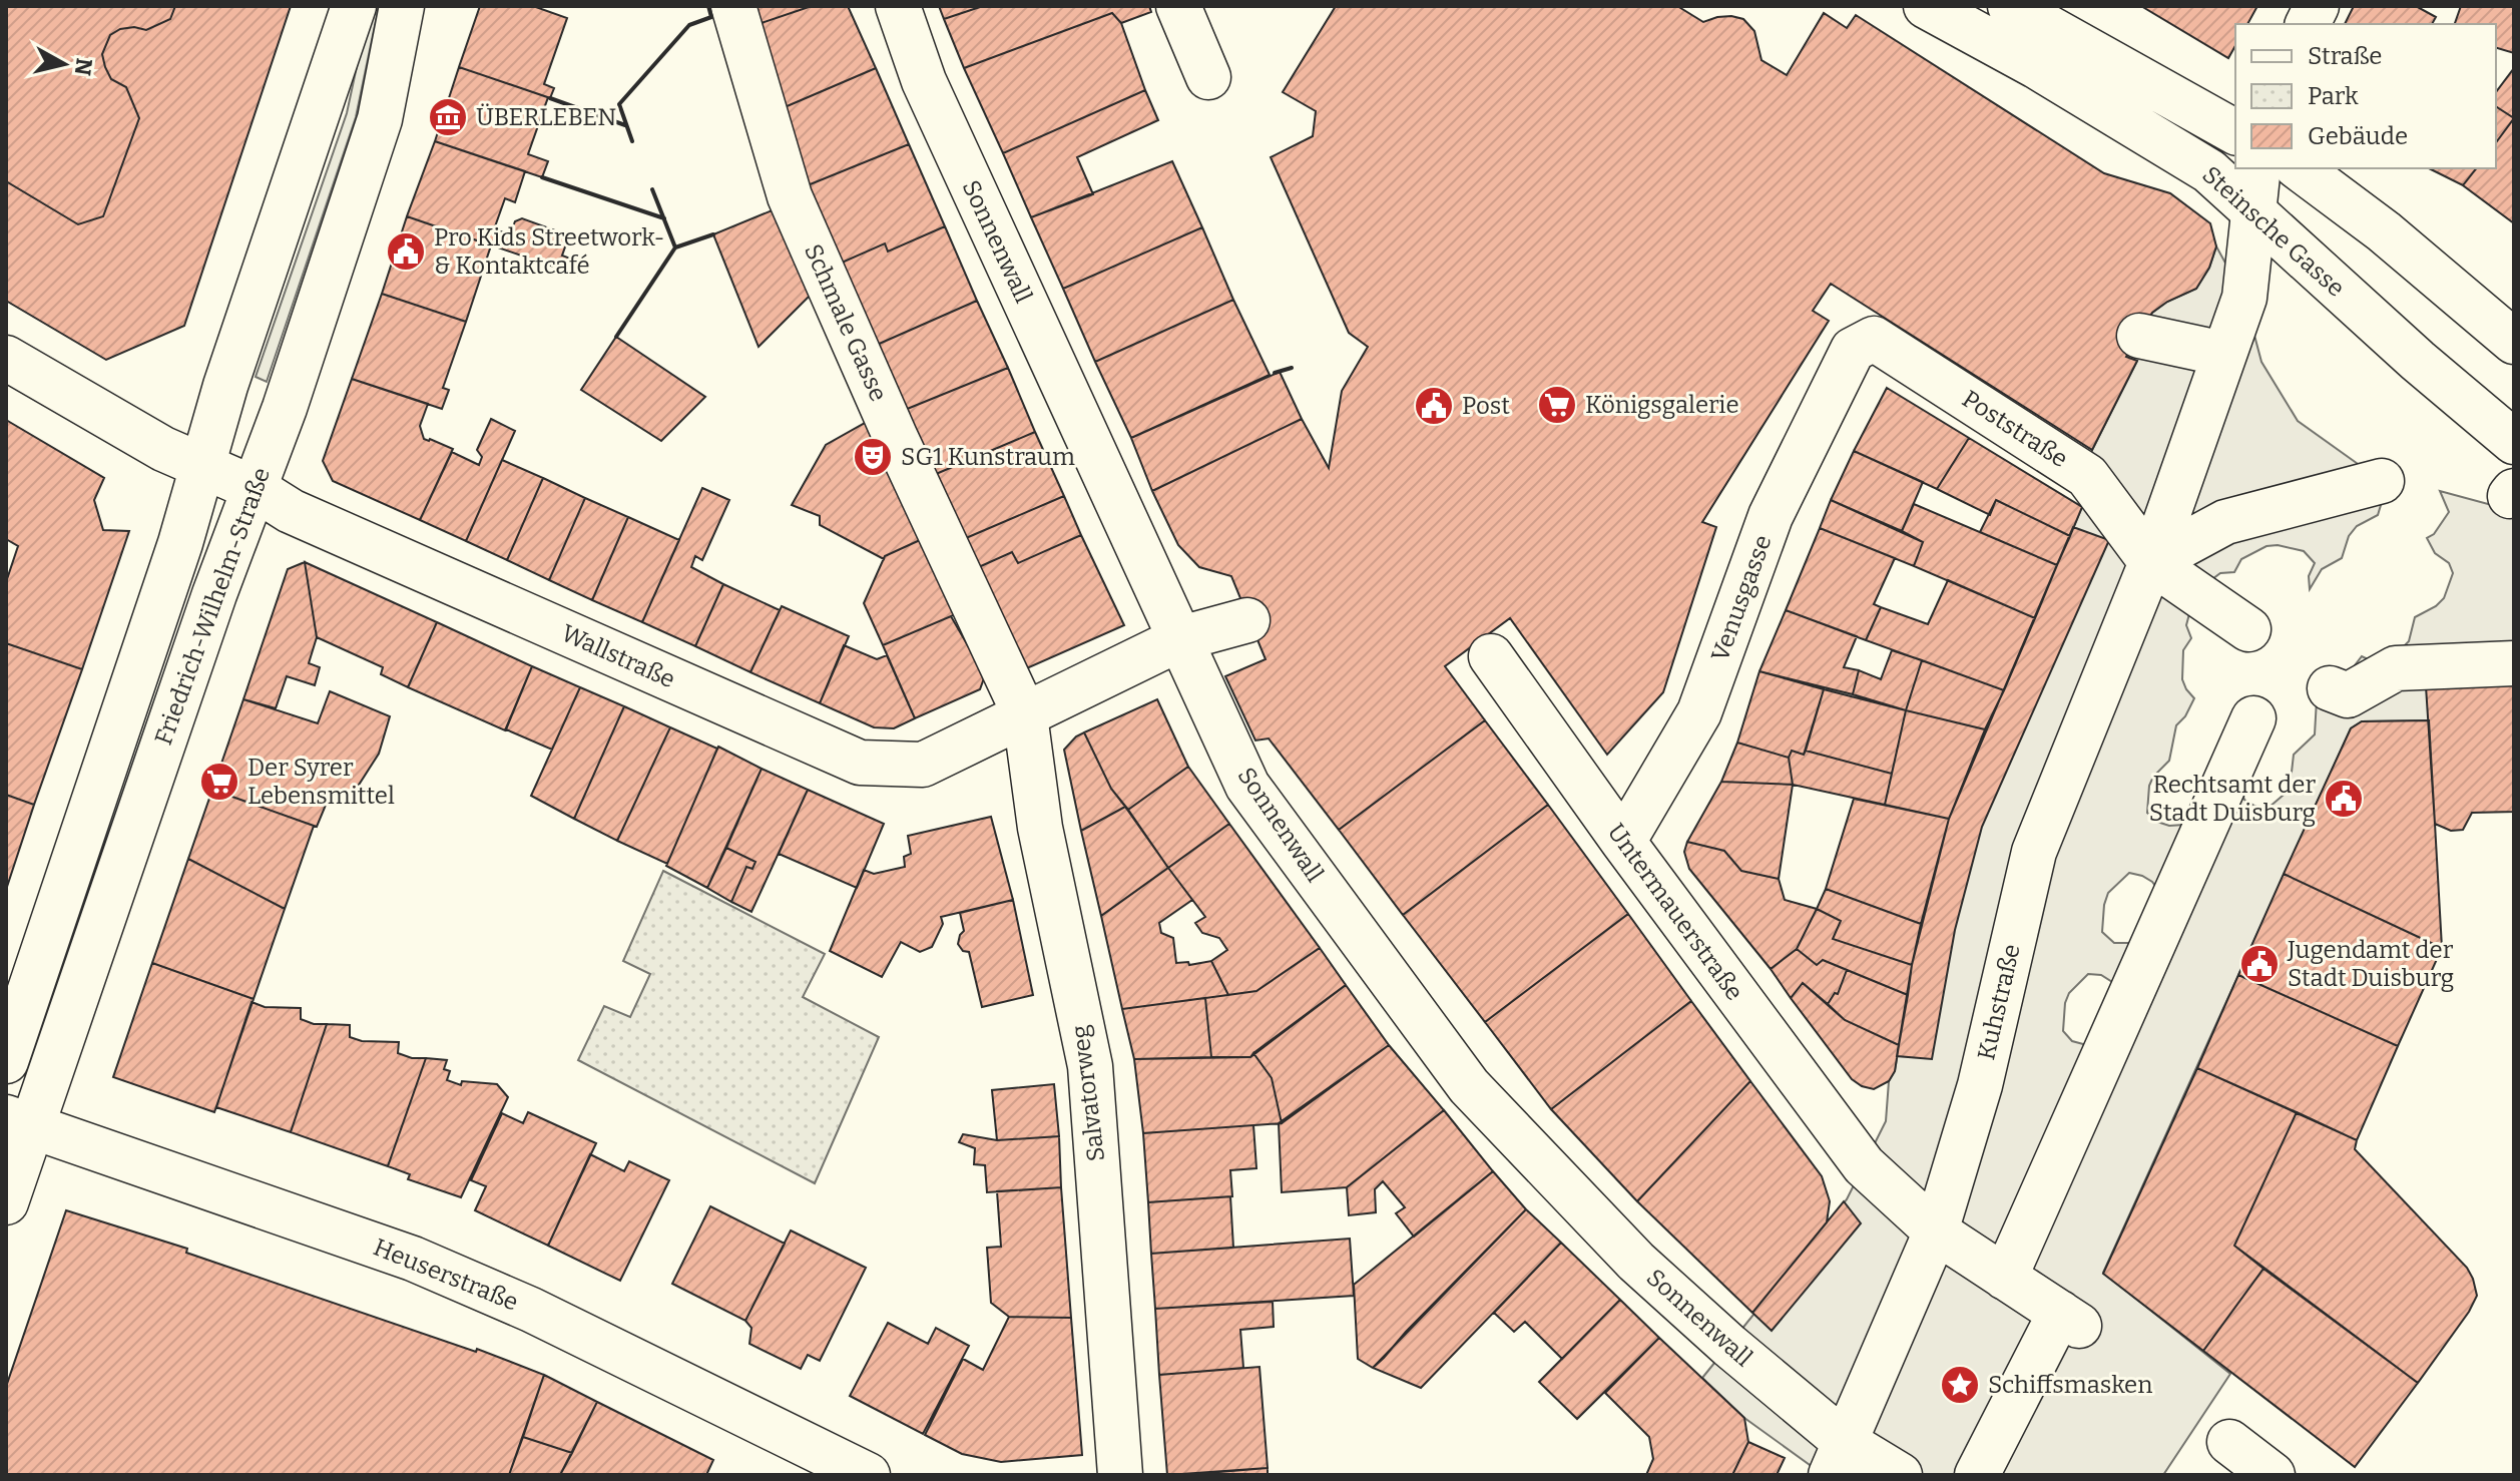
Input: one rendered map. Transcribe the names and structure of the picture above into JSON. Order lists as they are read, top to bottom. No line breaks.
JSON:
{"streets":{"street":["Steinsche Gasse","Sonnenwall","Schmale Gasse","Poststraße","Venusgasse","Friedrich-Wilhelm-Straße","Wallstraße","Untermauerstraße","Kuhstraße","Salvatorweg","Heuserstraße"]},"crossings":[["Steinsche Gasse","Kuhstraße"],["Sonnenwall","Wallstraße"],["Sonnenwall","Kuhstraße"],["Schmale Gasse","Wallstraße"],["Schmale Gasse","Salvatorweg"],["Poststraße","Venusgasse"],["Poststraße","Kuhstraße"],["Venusgasse","Untermauerstraße"],["Friedrich-Wilhelm-Straße","Wallstraße"],["Friedrich-Wilhelm-Straße","Heuserstraße"],["Wallstraße","Salvatorweg"],["Untermauerstraße","Kuhstraße"]],"places":{"museum":["ÜBERLEBEN"],"public building":["Pro Kids Streetwork- & Kontaktcafé","Post","Rechtsamt der Stadt Duisburg","Jugendamt der Stadt Duisburg"],"supermarket":["Königsgalerie","Der Syrer Lebensmittel"],"theatre":["SG1 Kunstraum"],"place":["Schiffsmasken"]},"legend":["Straße","Park","Gebäude"],"north":"right"}
